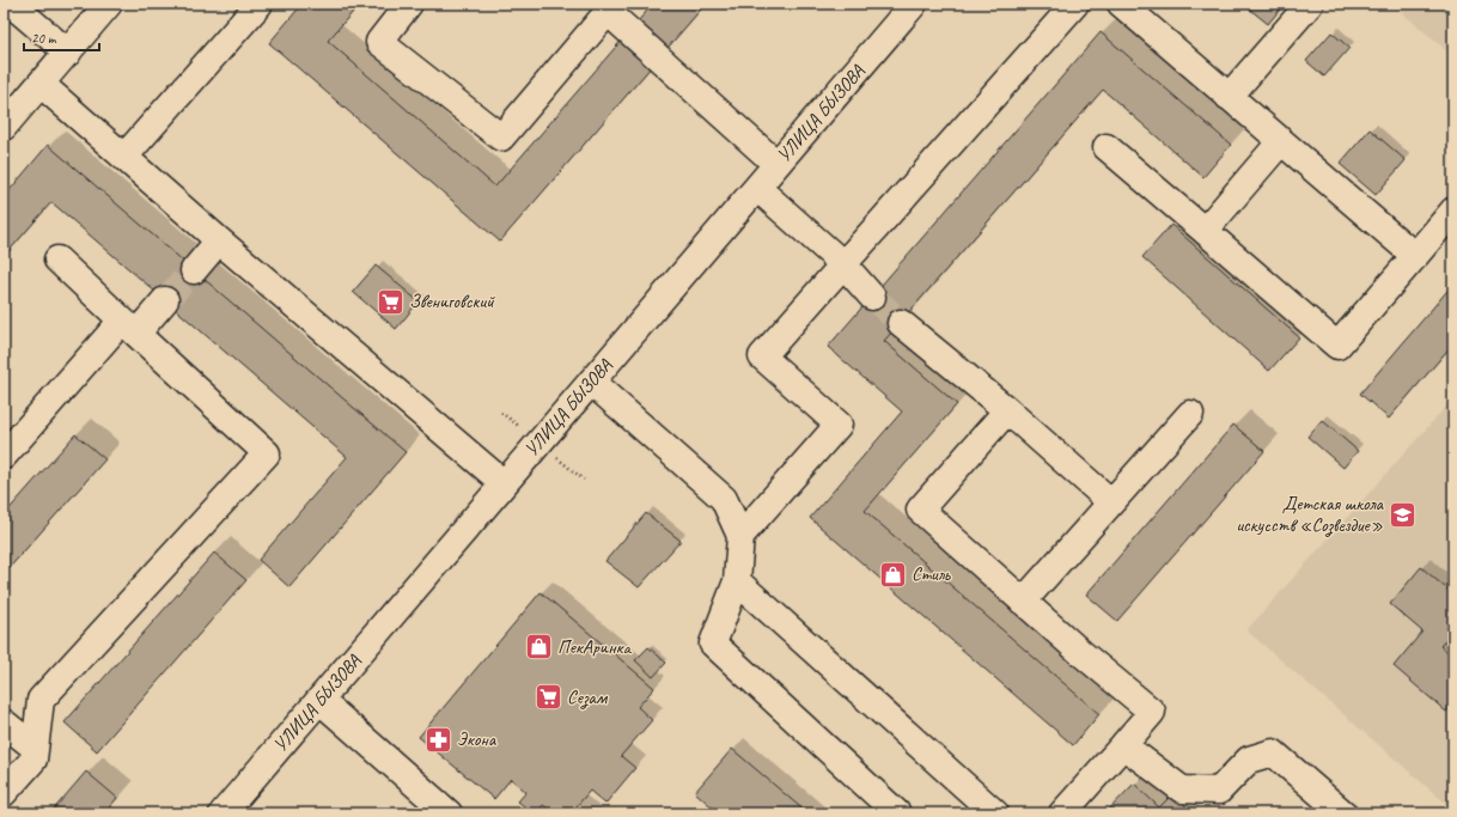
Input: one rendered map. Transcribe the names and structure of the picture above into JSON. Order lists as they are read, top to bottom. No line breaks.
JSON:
{"streets":{"street":["УЛИЦА БЫЗОВА"]},"places":{"supermarket":["Звениговский","Сезам"],"school or university":["Детская школа искусств «Созвездие»"],"shop":["Стиль","ПекАринка"],"pharmacy":["Экона"]},"scale_bar":"20 m"}
